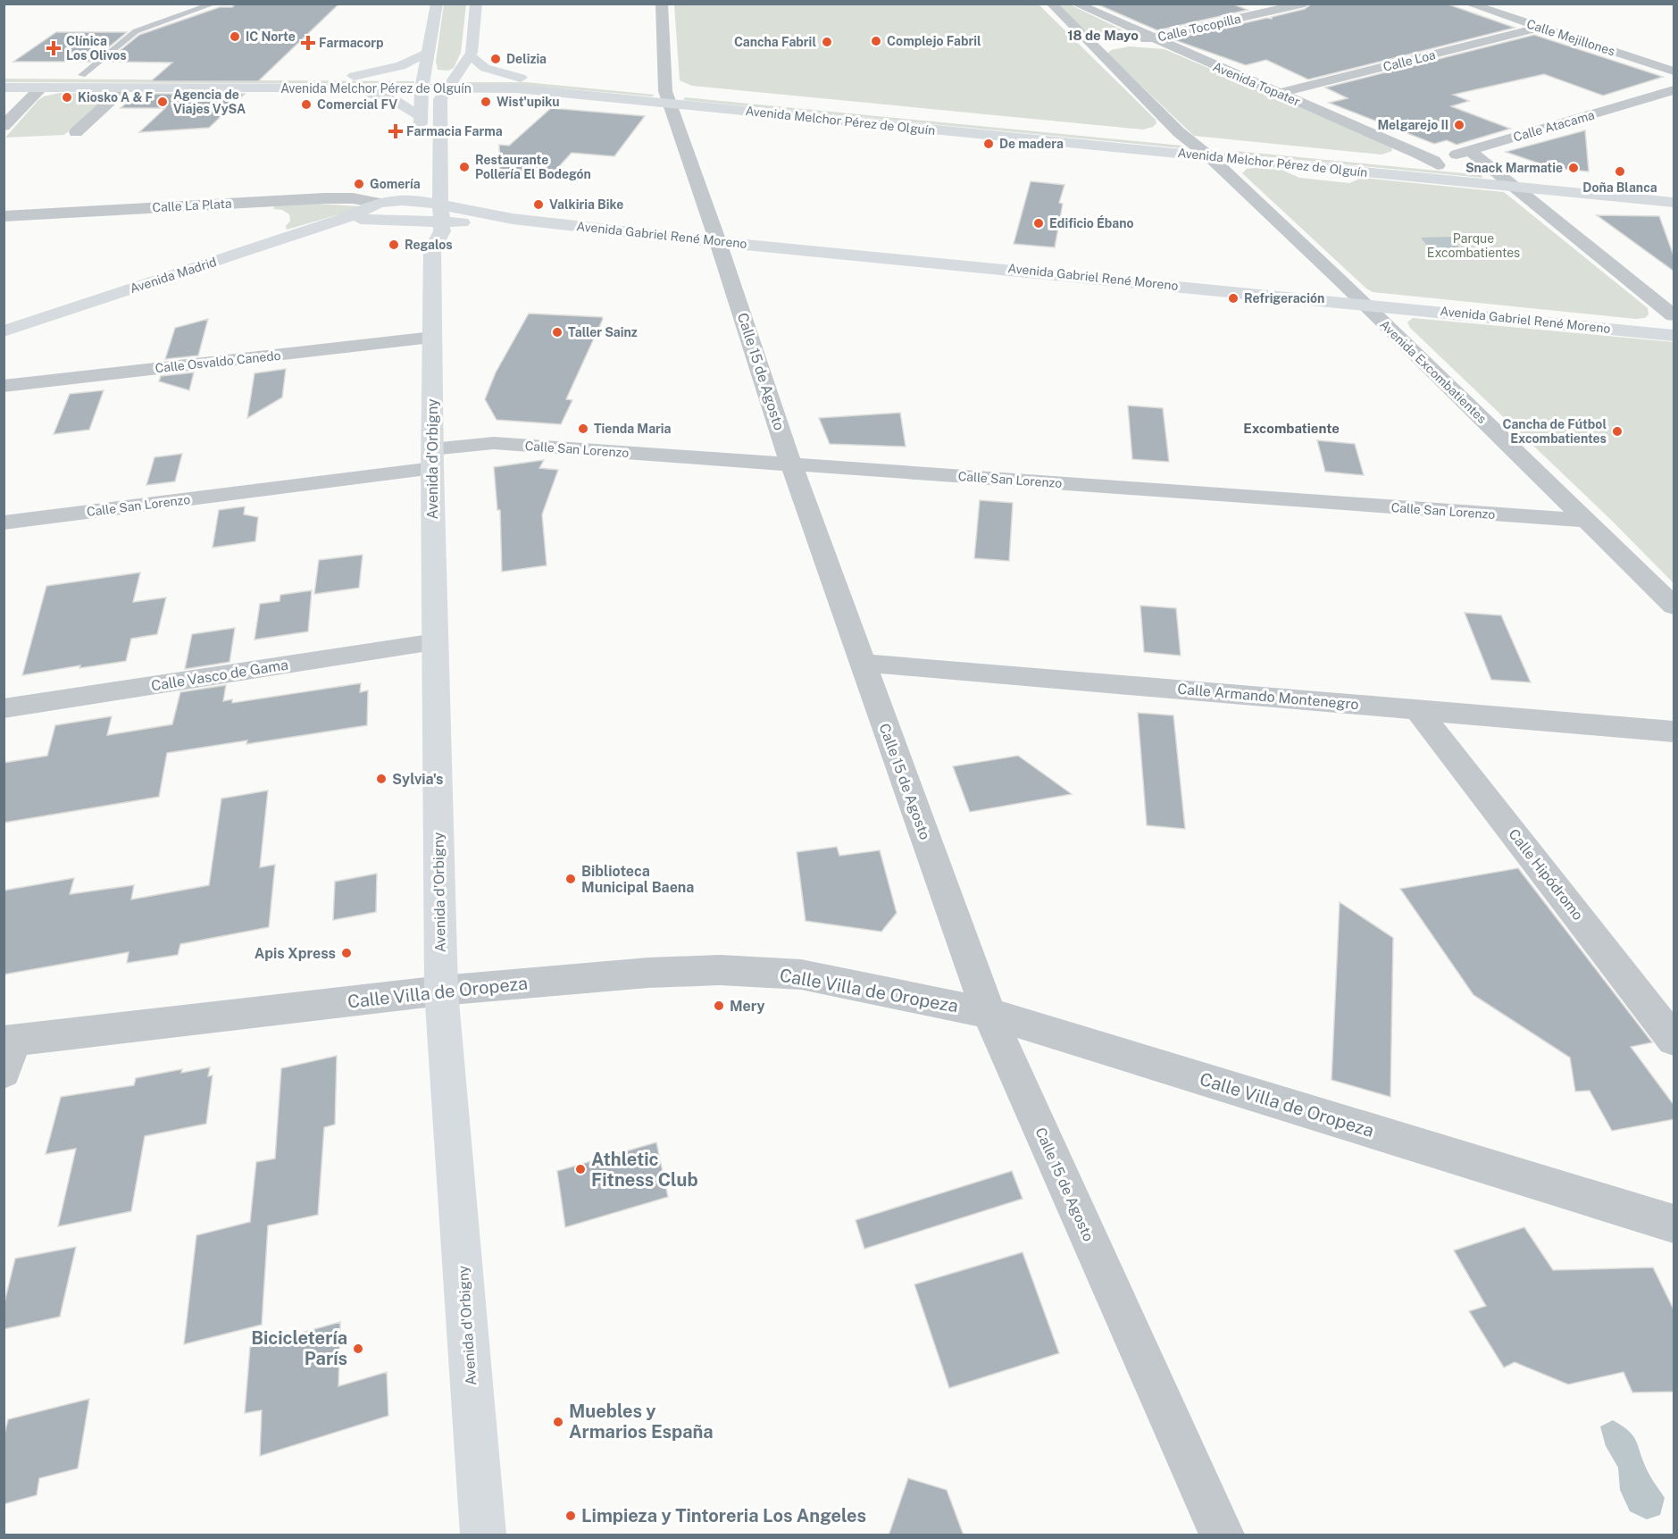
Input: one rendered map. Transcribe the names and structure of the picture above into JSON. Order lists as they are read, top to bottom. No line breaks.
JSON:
{"streets":{"main road":["Avenida Melchor Pérez de Olguín","Avenida Gabriel René Moreno","Avenida Madrid","Avenida d'Orbigny"],"street":["Calle Tocopilla","Calle Mejillones","Calle Loa","Avenida Topater","Calle Atacama","Calle La Plata","Calle Osvaldo Canedo","Calle 15 de Agosto","Avenida Excombatientes","Calle San Lorenzo","Calle Vasco de Gama","Calle Armando Montenegro","Calle Hipódromo","Calle Villa de Oropeza"]},"crossings":[["Calle Tocopilla","Avenida Topater"],["Calle Mejillones","Calle Loa"],["Calle Loa","Avenida Topater"],["Avenida Topater","Avenida Melchor Pérez de Olguín"],["Avenida Topater","Calle Atacama"],["Avenida Melchor Pérez de Olguín","Calle Atacama"],["Avenida Melchor Pérez de Olguín","Calle 15 de Agosto"],["Avenida Melchor Pérez de Olguín","Avenida Excombatientes"],["Avenida Melchor Pérez de Olguín","Avenida d'Orbigny"],["Calle La Plata","Avenida Madrid"],["Avenida Gabriel René Moreno","Avenida Madrid"],["Avenida Gabriel René Moreno","Calle 15 de Agosto"],["Avenida Gabriel René Moreno","Avenida Excombatientes"],["Avenida Gabriel René Moreno","Avenida d'Orbigny"],["Avenida Madrid","Avenida d'Orbigny"],["Calle Osvaldo Canedo","Avenida d'Orbigny"],["Calle 15 de Agosto","Calle San Lorenzo"],["Calle 15 de Agosto","Calle Armando Montenegro"],["Calle 15 de Agosto","Calle Villa de Oropeza"],["Avenida Excombatientes","Calle San Lorenzo"],["Calle San Lorenzo","Avenida d'Orbigny"],["Avenida d'Orbigny","Calle Vasco de Gama"],["Avenida d'Orbigny","Calle Villa de Oropeza"],["Calle Armando Montenegro","Calle Hipódromo"]],"districts":["18 de Mayo","Excombatiente"],"parks":["Parque Excombatientes"],"places":{"other":["IC Norte","Complejo Fabril","Cancha Fabril","Delizia","Kiosko A & F","Agencia de Viajes VySA","Wist'upiku","Comercial FV","Melgarejo II","De madera","Restaurante Pollería El Bodegón","Snack Marmatie","Doña Blanca","Gomería","Valkiria Bike","Edificio Ébano","Regalos","Refrigeración","Taller Sainz","Tienda Maria","Cancha de Fútbol Excombatientes","Sylvia's","Biblioteca Municipal Baena","Apis Xpress","Mery","Athletic Fitness Club","Bicicletería París","Muebles y Armarios España","Limpieza y Tintoreria Los Angeles"],"health":["Farmacorp","Clínica Los Olivos","Farmacia Farma"]}}
